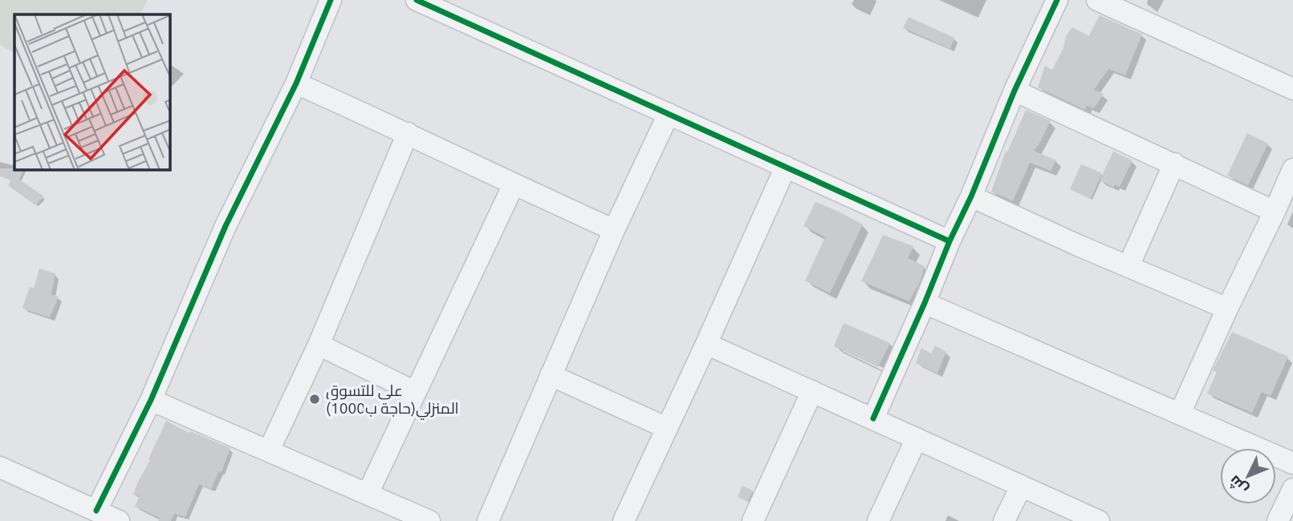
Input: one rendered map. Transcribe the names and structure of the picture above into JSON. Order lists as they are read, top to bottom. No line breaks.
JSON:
{"places":["علي للتسوق المنزلي(حاجة ب1000)"],"north":"bottom left"}
